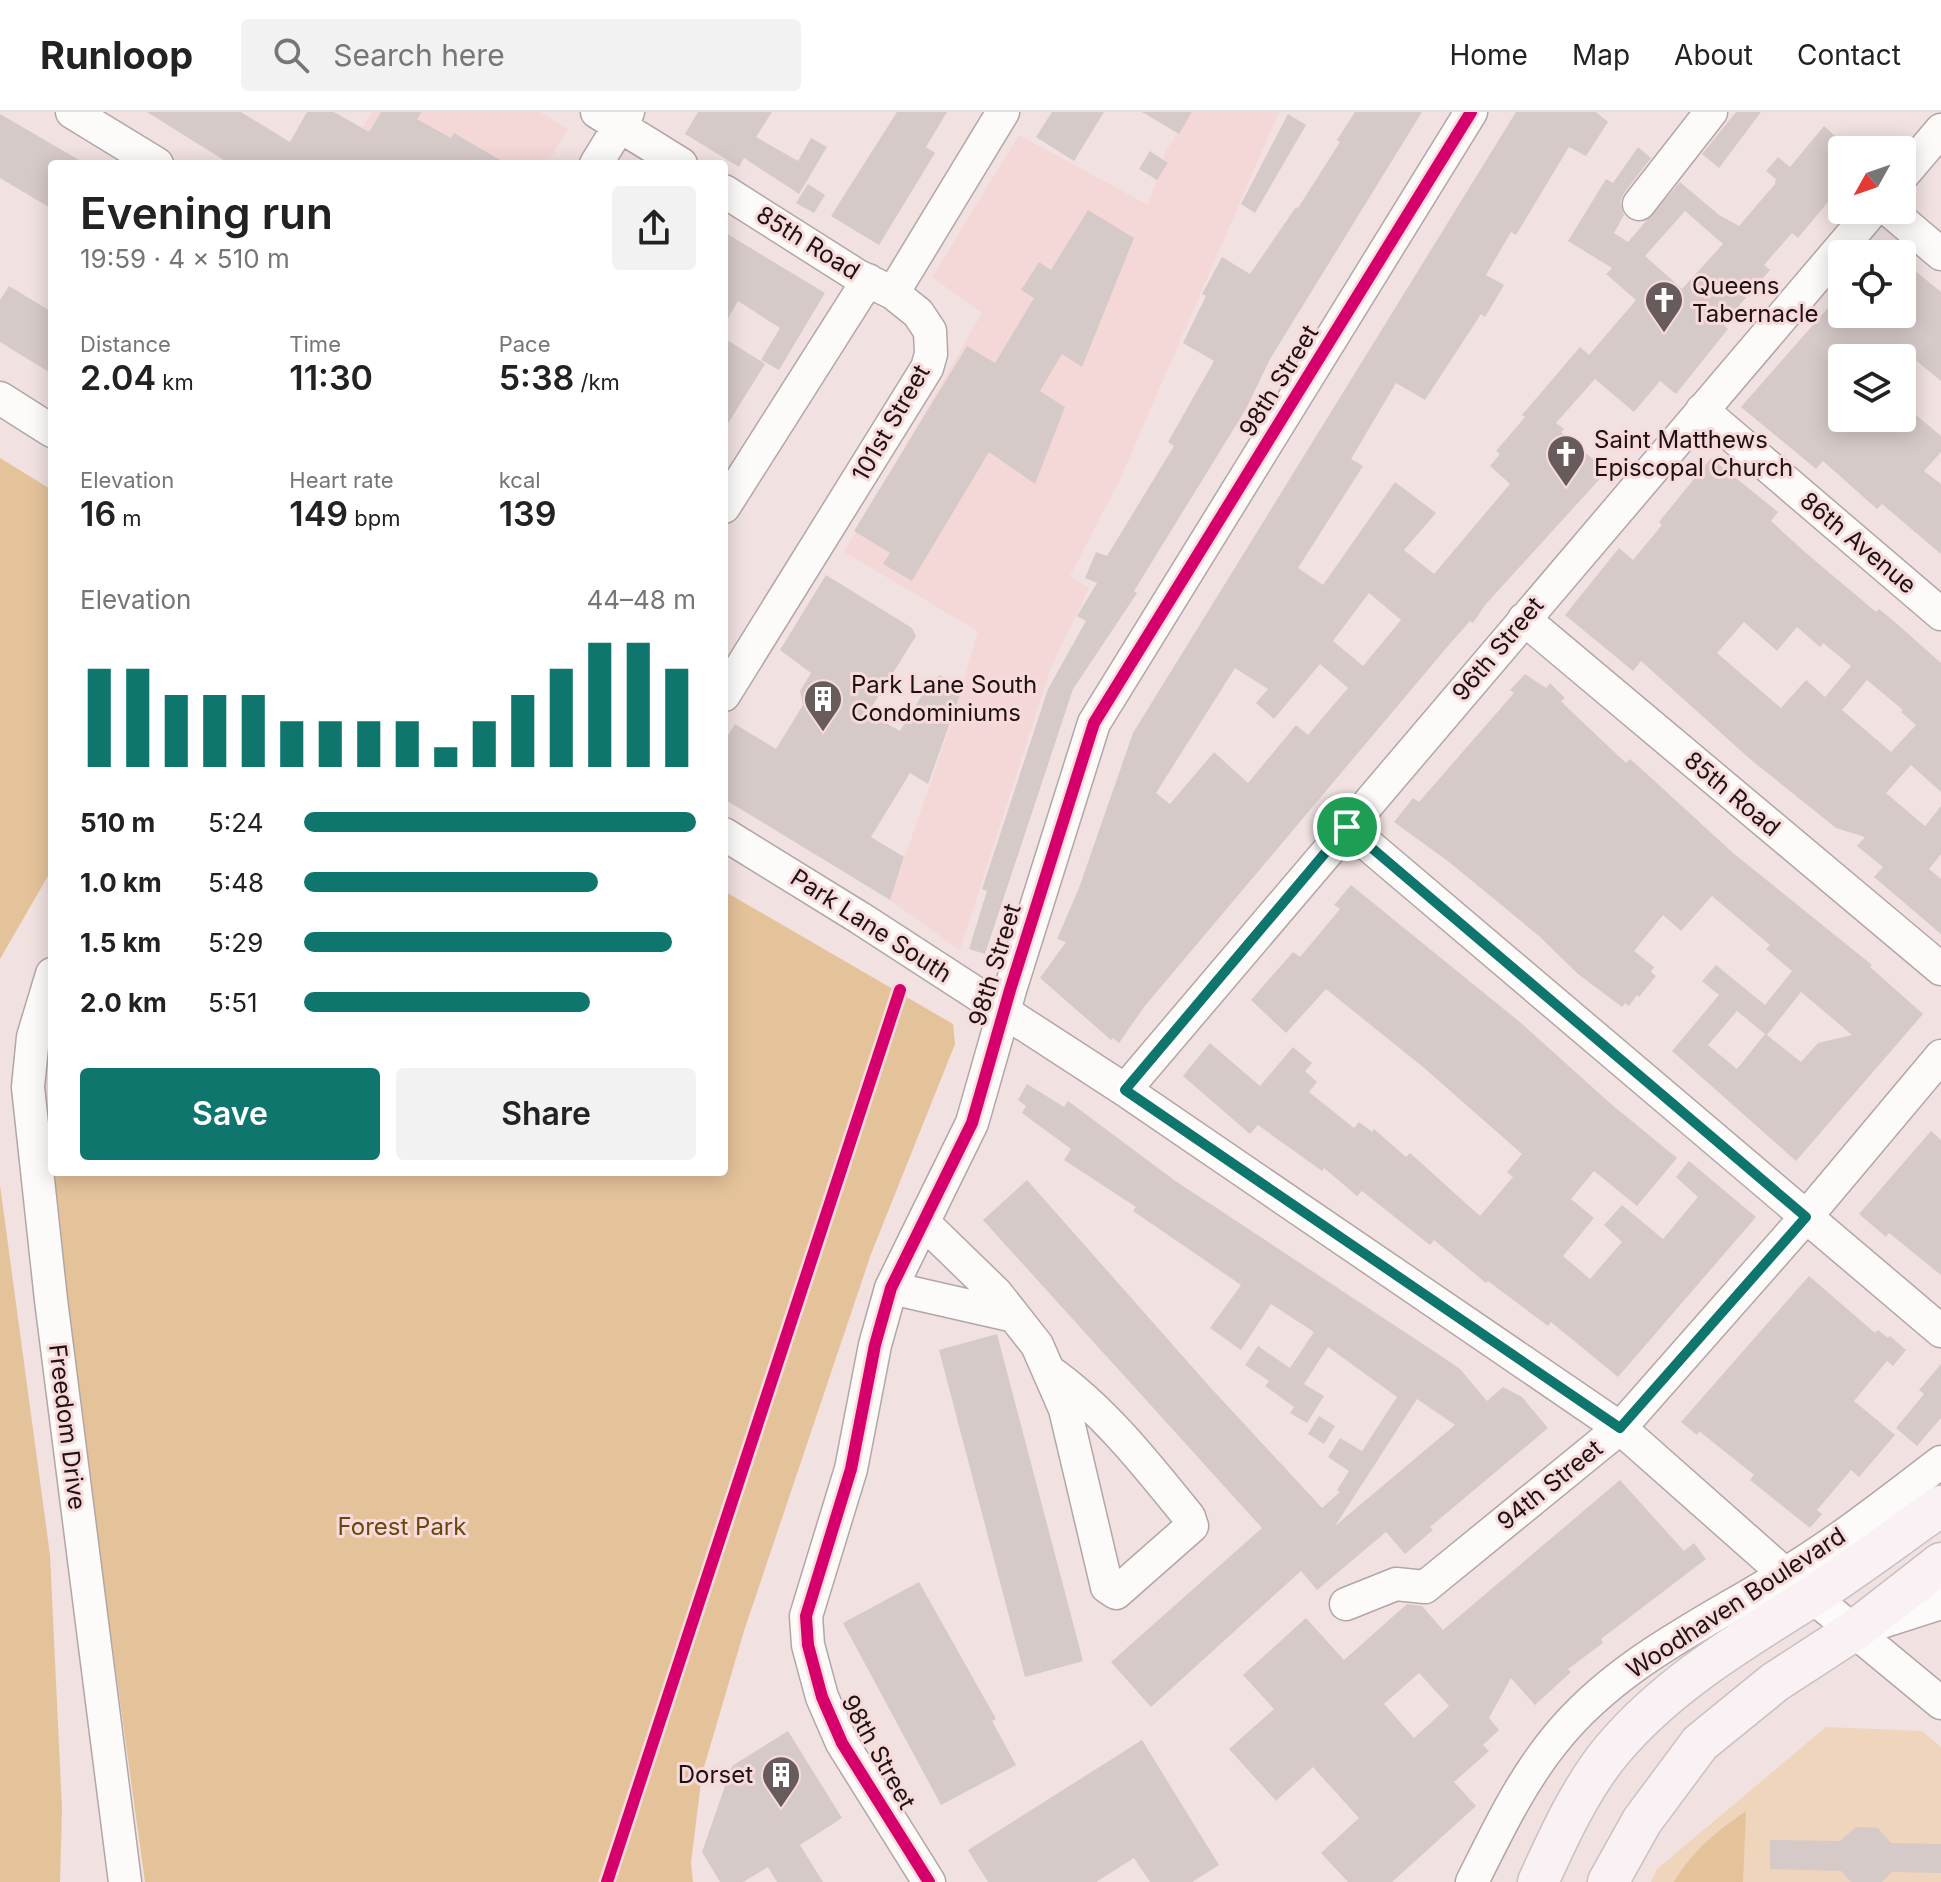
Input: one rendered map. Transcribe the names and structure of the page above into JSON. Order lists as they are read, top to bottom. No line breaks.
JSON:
{"streets":{"main road":["Woodhaven Boulevard"],"street":["85th Road","98th Street","101st Street","86th Avenue","96th Street","Park Lane South","Freedom Drive","94th Street"]},"crossings":[["85th Road","101st Street"],["85th Road","96th Street"],["98th Street","Park Lane South"],["86th Avenue","96th Street"],["96th Street","Park Lane South"],["Park Lane South","94th Street"],["Park Lane South","Woodhaven Boulevard"]],"parks":["Forest Park"],"places":{"church":["Queens Tabernacle","Saint Matthews Episcopal Church"],"building":["Park Lane South Condominiums","Dorset"]},"north":"bottom left","page":{"header":"Runloop","search":"Search here","nav":["Home","Map","About","Contact"],"heading":["Evening run","19:59 · 4 × 510 m"],"stats":[["Distance","2.04 km"],["Time","11:30"],["Pace","5:38 /km"],["Elevation","16 m"],["Heart rate","149 bpm"],["kcal","139"]],"chart":["Elevation","44–48 m"],"list":[{"name":"510 m","note":"5:24"},{"name":"1.0 km","note":"5:48"},{"name":"1.5 km","note":"5:29"},{"name":"2.0 km","note":"5:51"}],"buttons":["Save","Share"]}}
